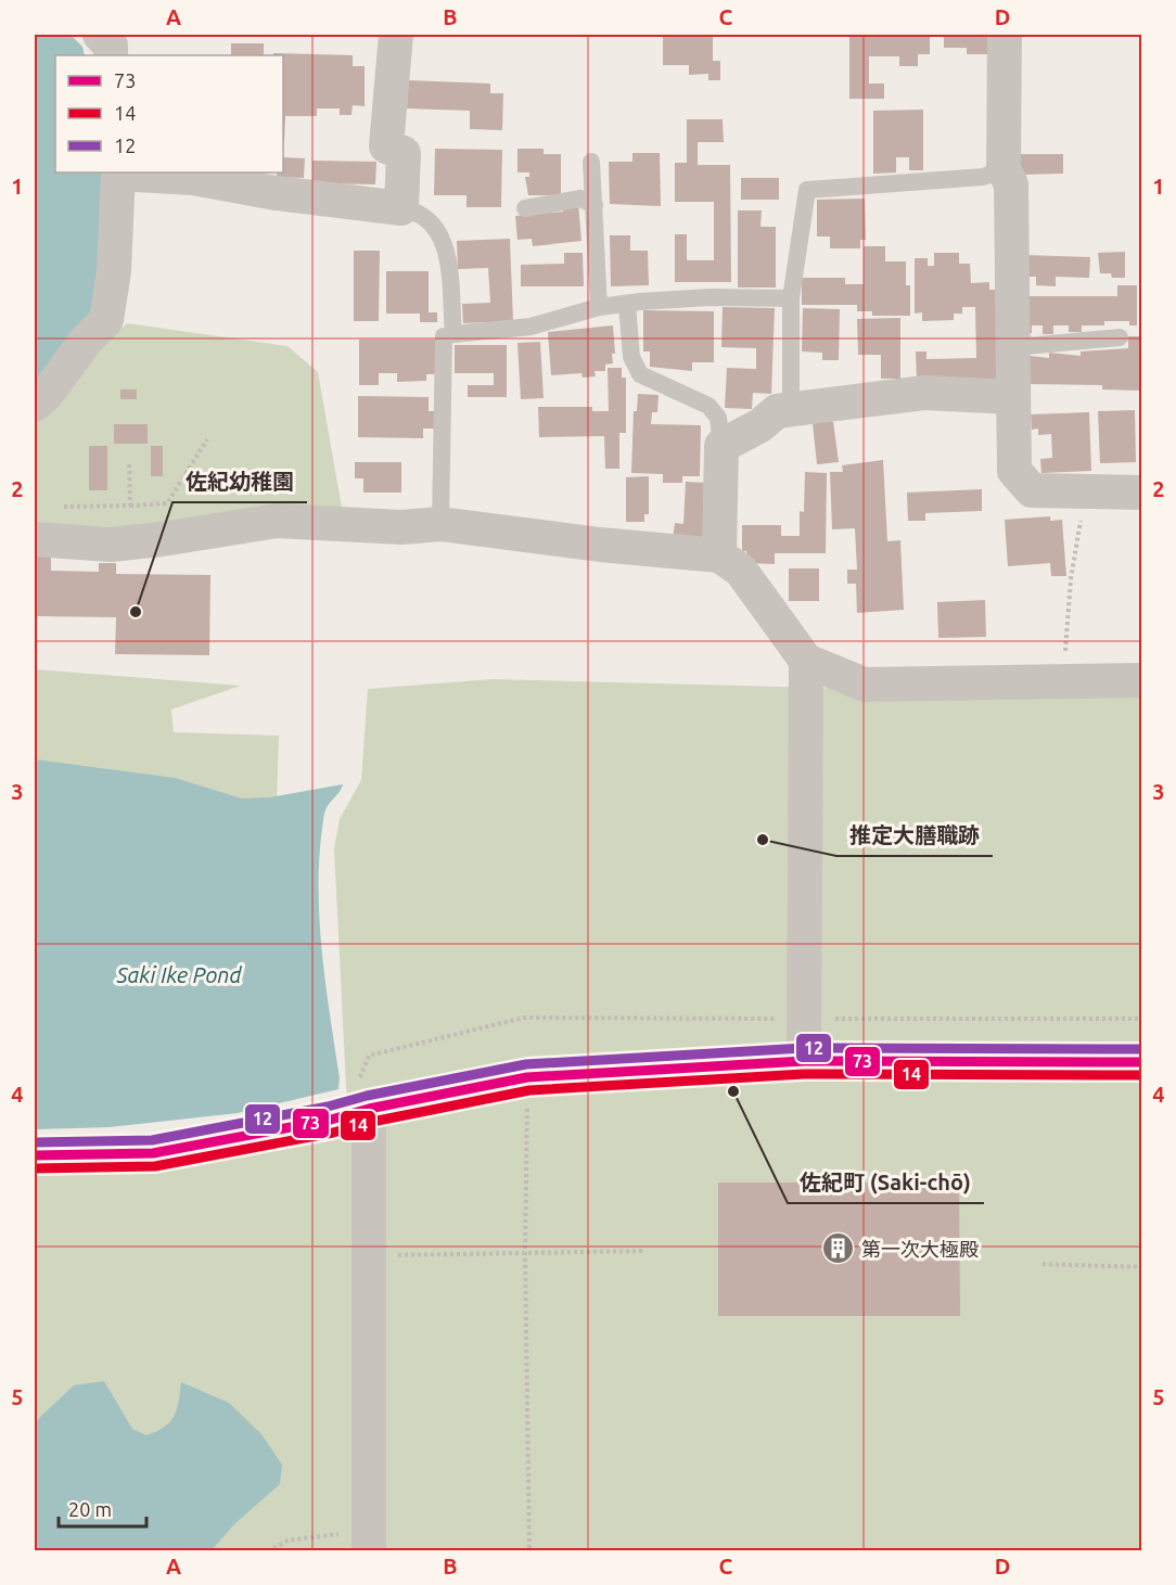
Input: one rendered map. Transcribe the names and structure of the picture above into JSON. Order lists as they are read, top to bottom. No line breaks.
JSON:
{"water":["Saki Ike Pond"],"places":{"other":["佐紀幼稚園","推定大膳職跡","佐紀町 (Saki-chō)"],"building":["第一次大極殿"]},"lines":["transit line 12","transit line 73","transit line 14"],"legend":["73","14","12"],"scale_bar":"20 m","grid":{"columns":["A","B","C","D"],"rows":["1","2","3","4","5"]}}
